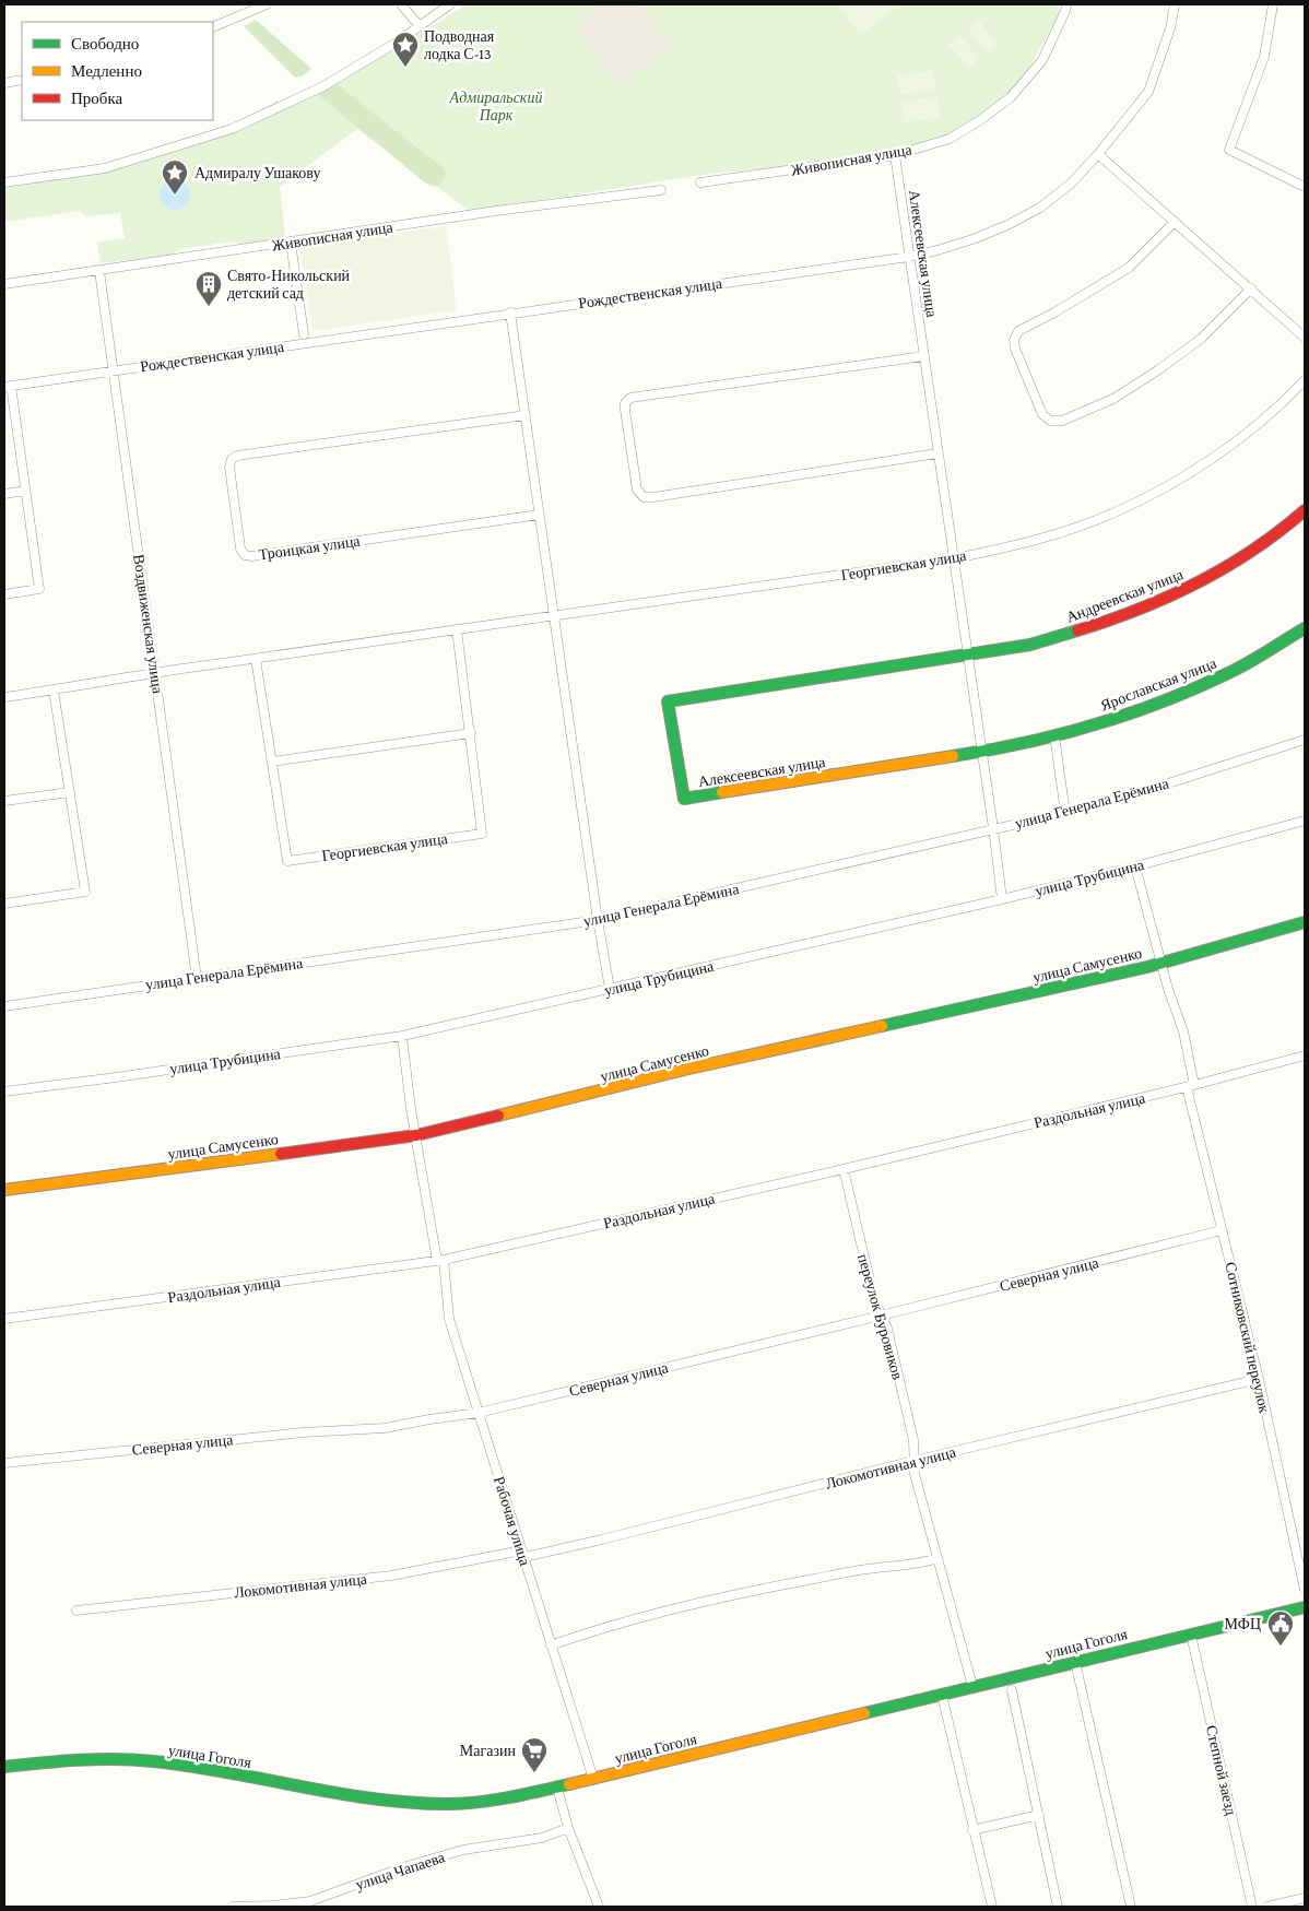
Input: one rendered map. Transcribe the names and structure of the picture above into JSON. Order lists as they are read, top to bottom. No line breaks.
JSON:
{"streets":{"street":["Живописная улица","Алексеевская улица","Рождественская улица","Троицкая улица","Георгиевская улица","Андреевская улица","Воздвиженская улица","Ярославская улица","улица Генерала Ерёмина","улица Трубицина","улица Самусенко","Раздольная улица","Северная улица","переулок Буровиков","Сотниковский переулок","Локомотивная улица","Рабочая улица","улица Гоголя","Степной заезд","улица Чапаева"]},"crossings":[["Живописная улица","Алексеевская улица"],["Живописная улица","Воздвиженская улица"],["Алексеевская улица","Рождественская улица"],["Алексеевская улица","Георгиевская улица"],["Алексеевская улица","Андреевская улица"],["Алексеевская улица","Ярославская улица"],["Алексеевская улица","улица Генерала Ерёмина"],["Алексеевская улица","улица Трубицина"],["Рождественская улица","Воздвиженская улица"],["Георгиевская улица","Воздвиженская улица"],["Воздвиженская улица","улица Генерала Ерёмина"],["улица Трубицина","Сотниковский переулок"],["улица Трубицина","Рабочая улица"],["улица Самусенко","Сотниковский переулок"],["улица Самусенко","Рабочая улица"],["Раздольная улица","переулок Буровиков"],["Раздольная улица","Сотниковский переулок"],["Раздольная улица","Рабочая улица"],["Северная улица","переулок Буровиков"],["Северная улица","Сотниковский переулок"],["Северная улица","Рабочая улица"],["переулок Буровиков","Локомотивная улица"],["переулок Буровиков","улица Гоголя"],["Сотниковский переулок","Локомотивная улица"],["Локомотивная улица","Рабочая улица"],["Рабочая улица","улица Гоголя"],["улица Гоголя","Степной заезд"]],"parks":["Адмиральский Парк"],"places":{"place":["Подводная лодка С-13","Адмиралу Ушакову"],"building":["Свято-Никольский детский сад"],"public building":["МФЦ"],"supermarket":["Магазин"]},"legend":["Свободно","Медленно","Пробка"]}
